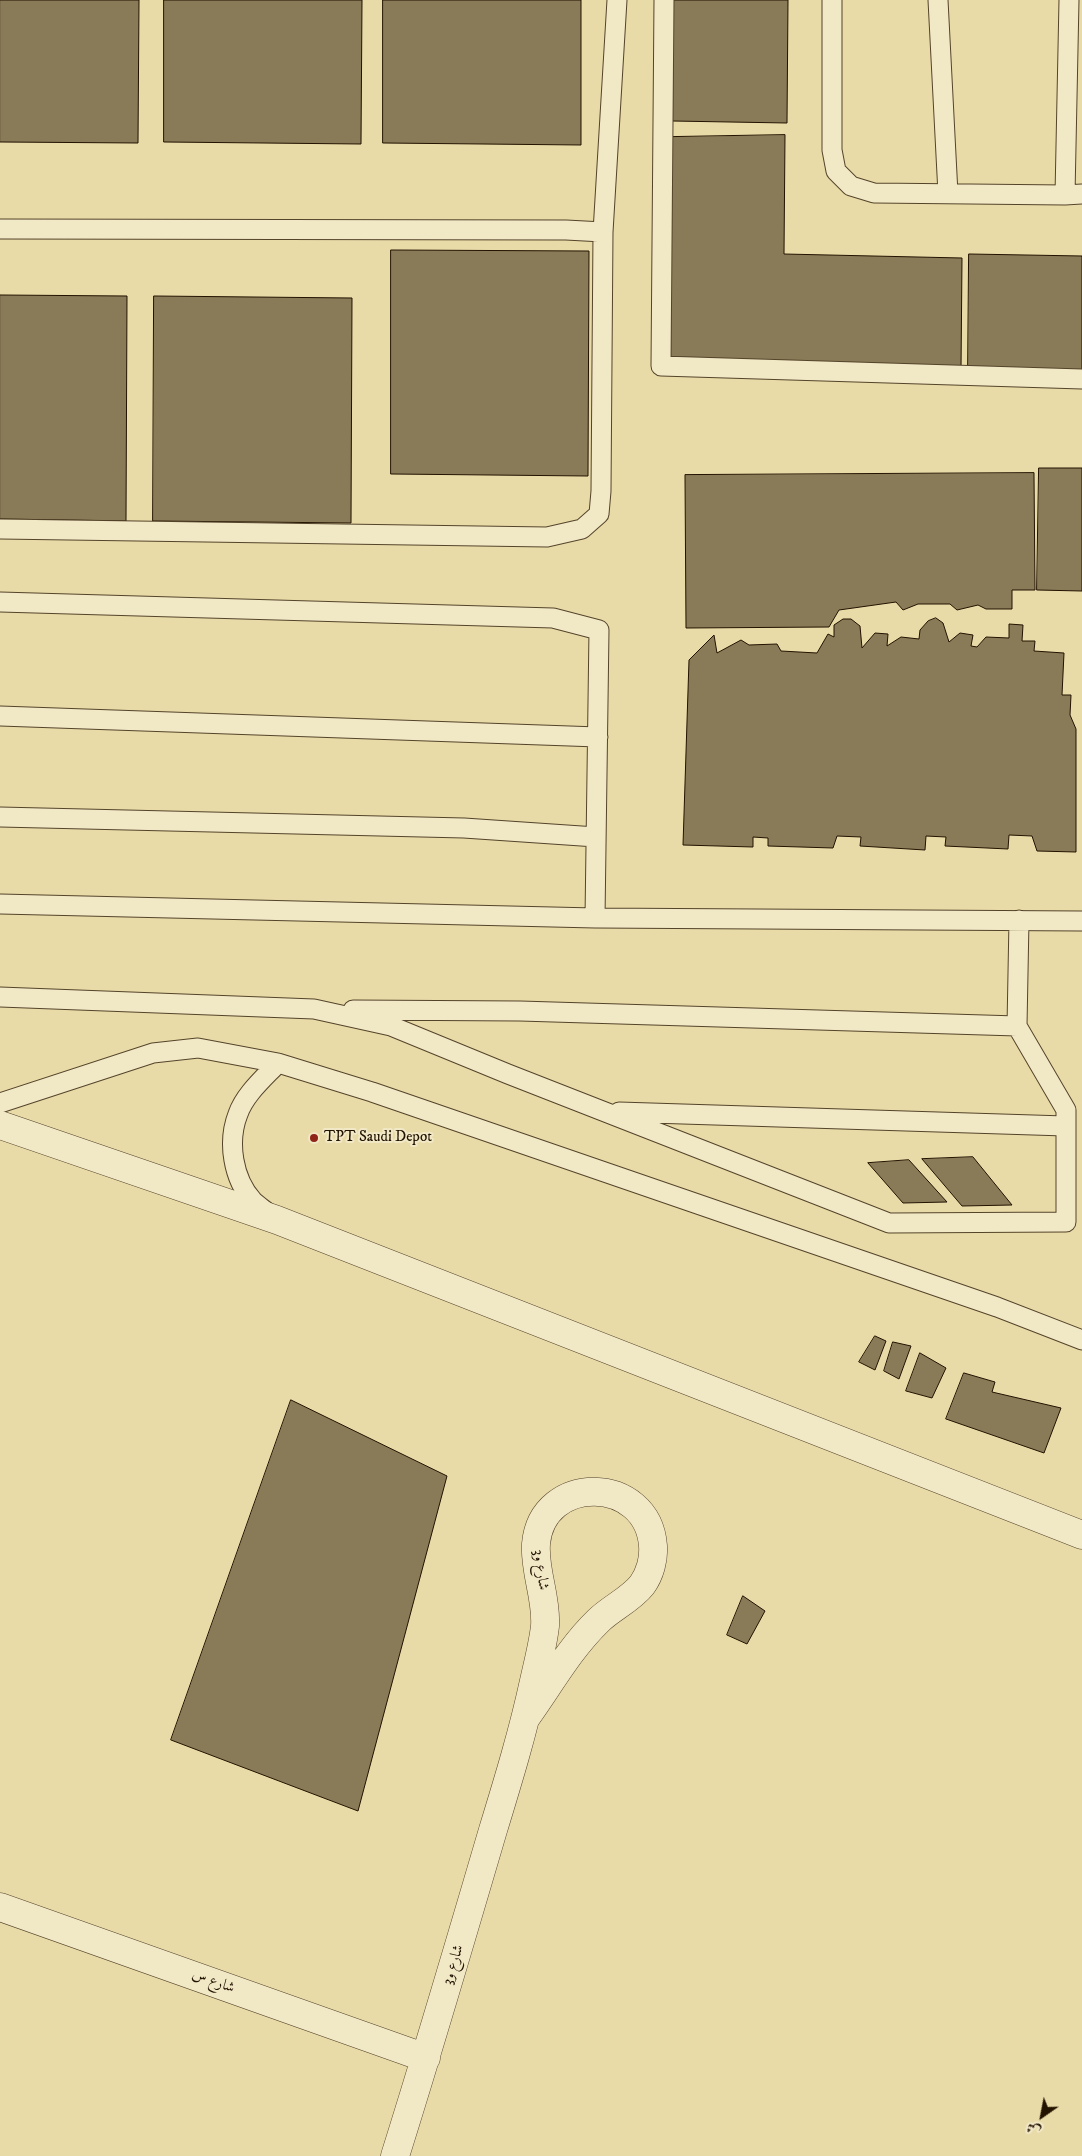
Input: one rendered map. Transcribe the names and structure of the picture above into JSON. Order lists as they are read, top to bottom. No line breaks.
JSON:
{"streets":{"street":["شارع و3","شارع س"]},"crossings":[["شارع و3","شارع س"]],"places":["TPT Saudi Depot"],"north":"bottom left"}
